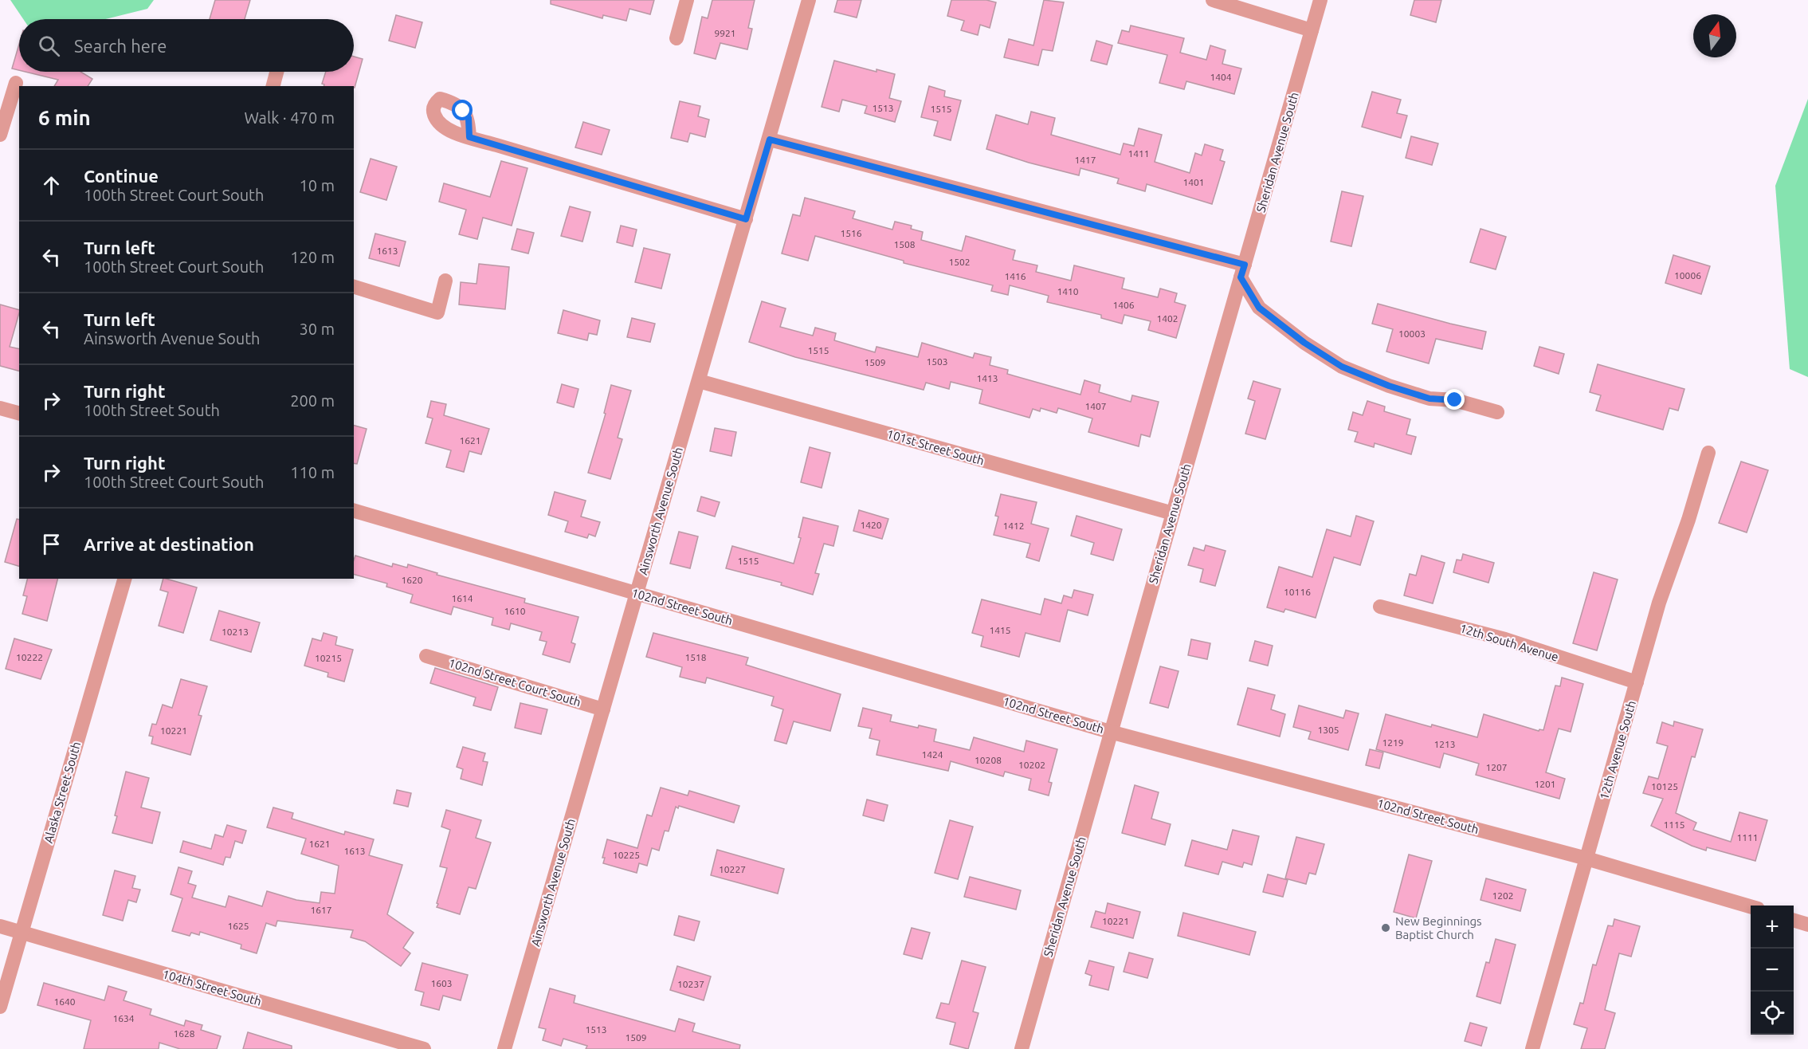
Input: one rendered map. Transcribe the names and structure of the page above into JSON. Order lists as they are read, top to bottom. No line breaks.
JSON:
{"streets":{"street":["Sheridan Avenue South","101st Street South","Ainsworth Avenue South","102nd Street South","12th South Avenue","102nd Street Court South","12th Avenue South","Alaska Street South","104th Street South"]},"crossings":[["Sheridan Avenue South","101st Street South"],["Sheridan Avenue South","102nd Street South"],["101st Street South","Ainsworth Avenue South"],["Ainsworth Avenue South","102nd Street South"],["Ainsworth Avenue South","102nd Street Court South"],["102nd Street South","12th Avenue South"],["12th South Avenue","12th Avenue South"],["Alaska Street South","104th Street South"]],"places":["New Beginnings Baptist Church"],"house_numbers":["9921","1404","1513","1515","1411","1417","1401","1516","1508","1613","1502","10006","1416","1410","1406","1402","10003","1515","1503","1509","1413","1407","1621","1420","1412","1515","1620","10116","1614","1610","1415","10213","10222","1518","10215","1305","10221","1219","1213","1424","10208","10202","1207","1201","10125","1115","1111","1621","1613","10225","10227","1202","1617","10221","1625","1603","10237","1640","1634","1513","1628","1509"],"north":"top","page":{"search":"Search here","heading":["6 min","Walk · 470 m"],"list":[["Continue","100th Street Court South","10 m"],["Turn left","100th Street Court South","120 m"],["Turn left","Ainsworth Avenue South","30 m"],["Turn right","100th Street South","200 m"],["Turn right","100th Street Court South","110 m"],"Arrive at destination"],"map_buttons":["+","−"]}}
